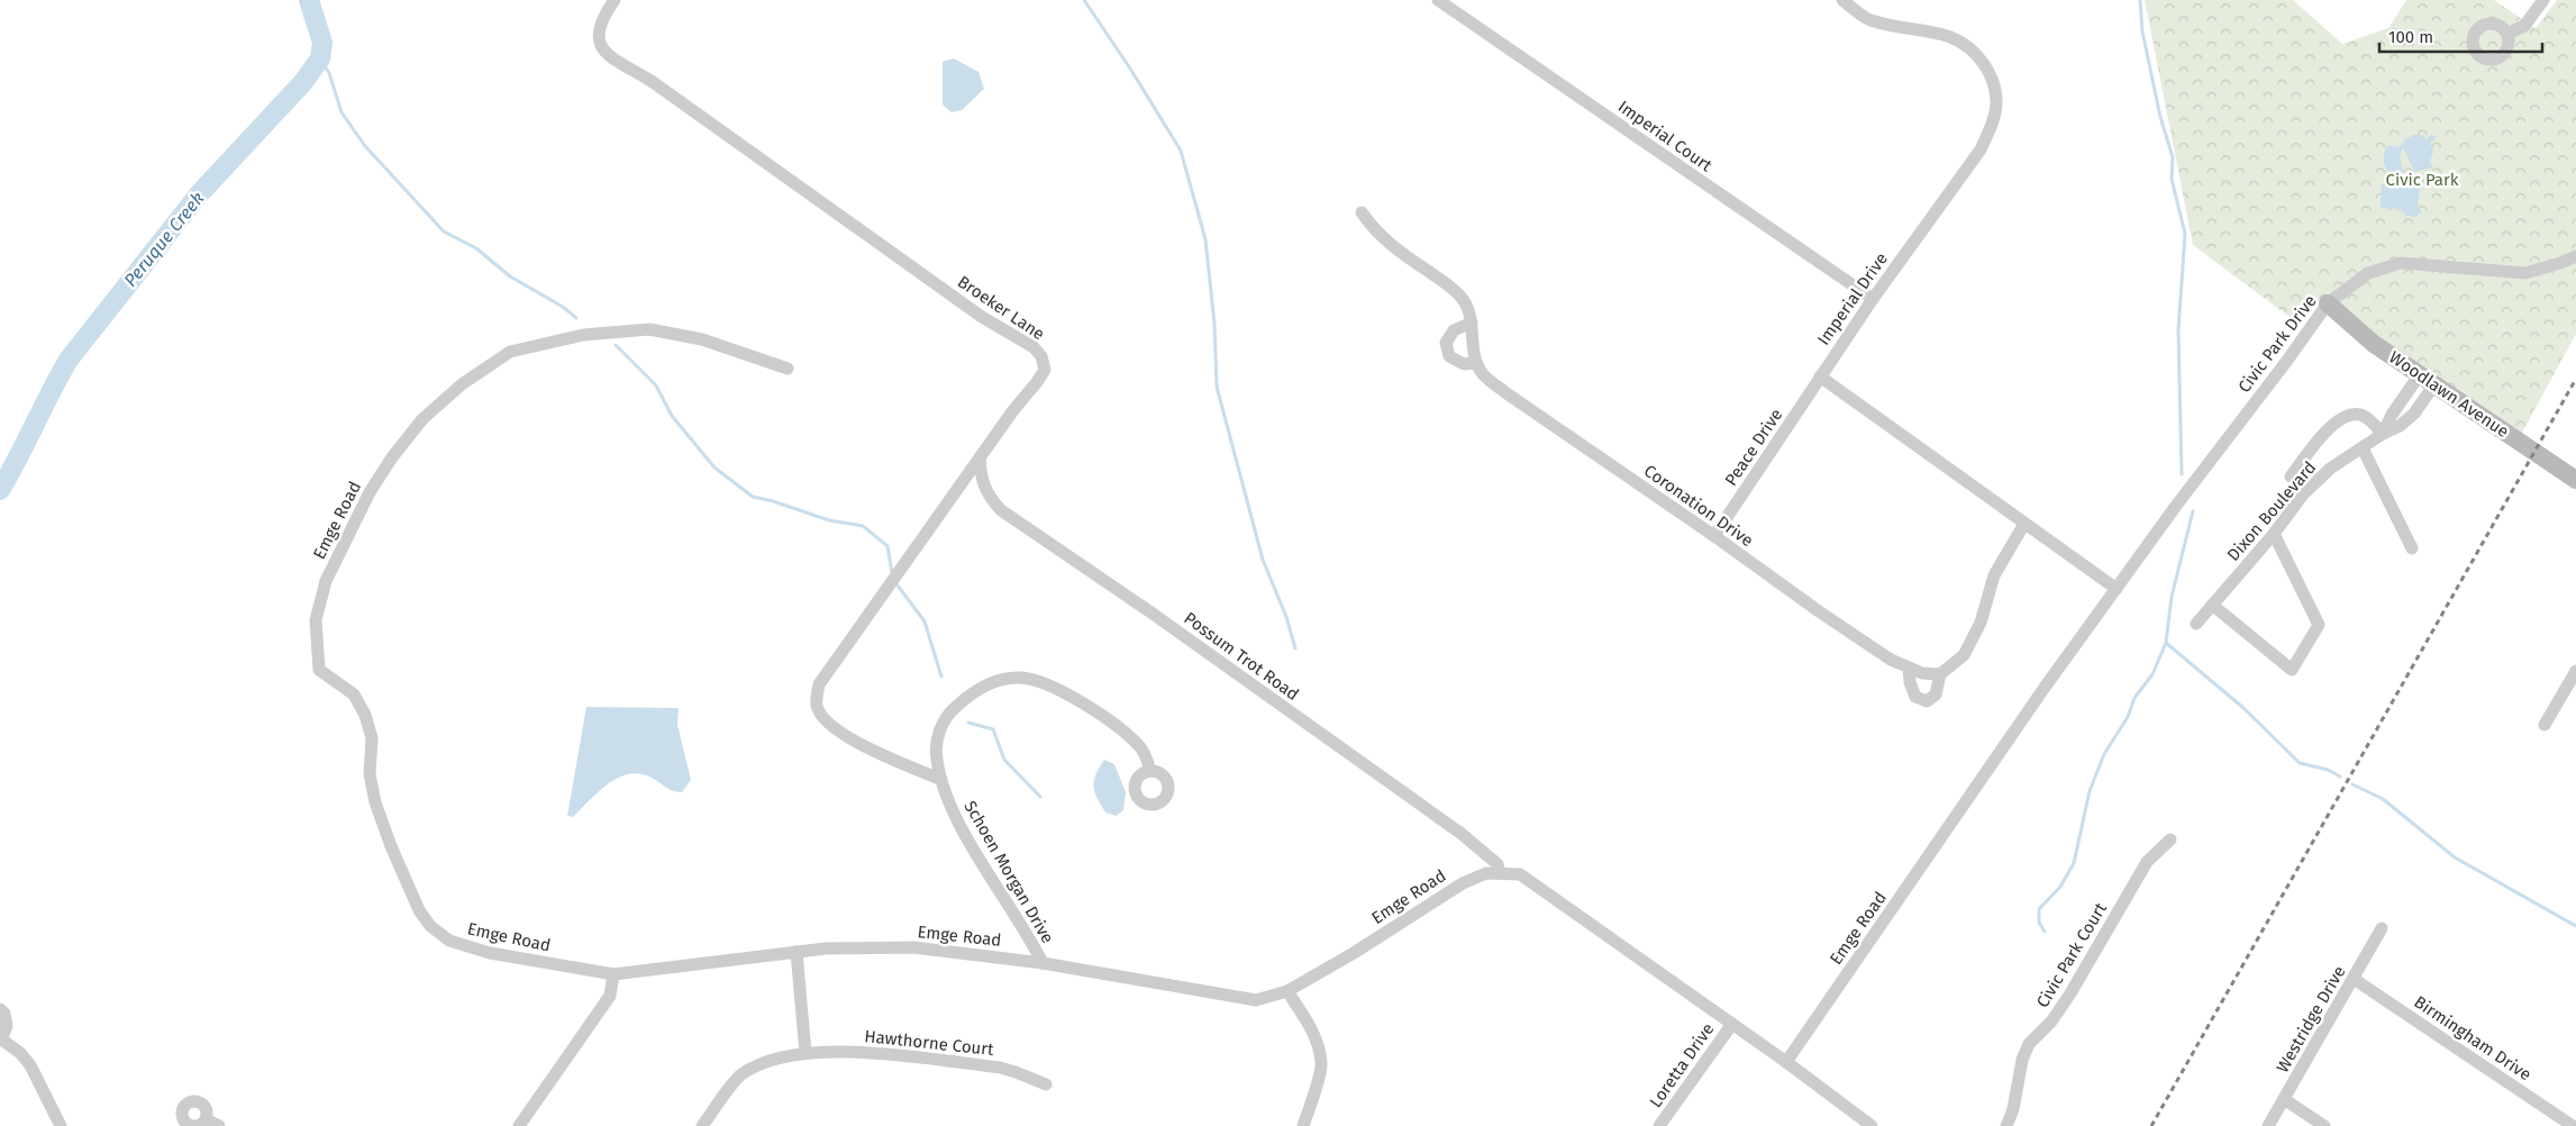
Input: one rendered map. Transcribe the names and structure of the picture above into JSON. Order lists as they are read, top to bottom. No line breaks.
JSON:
{"streets":{"street":["Imperial Court","Imperial Drive","Broeker Lane","Civic Park Drive","Woodlawn Avenue","Peace Drive","Coronation Drive","Dixon Boulevard","Emge Road","Possum Trot Road","Schoen Morgan Drive","Civic Park Court","Westridge Drive","Birmingham Drive","Hawthorne Court","Loretta Drive"]},"crossings":[["Imperial Court","Imperial Drive"],["Imperial Drive","Peace Drive"],["Broeker Lane","Possum Trot Road"],["Broeker Lane","Schoen Morgan Drive"],["Civic Park Drive","Woodlawn Avenue"],["Civic Park Drive","Emge Road"],["Woodlawn Avenue","Dixon Boulevard"],["Peace Drive","Coronation Drive"],["Emge Road","Possum Trot Road"],["Emge Road","Schoen Morgan Drive"],["Emge Road","Loretta Drive"],["Westridge Drive","Birmingham Drive"]],"water":["Peruque Creek"],"parks":["Civic Park"],"scale_bar":"100 m"}
